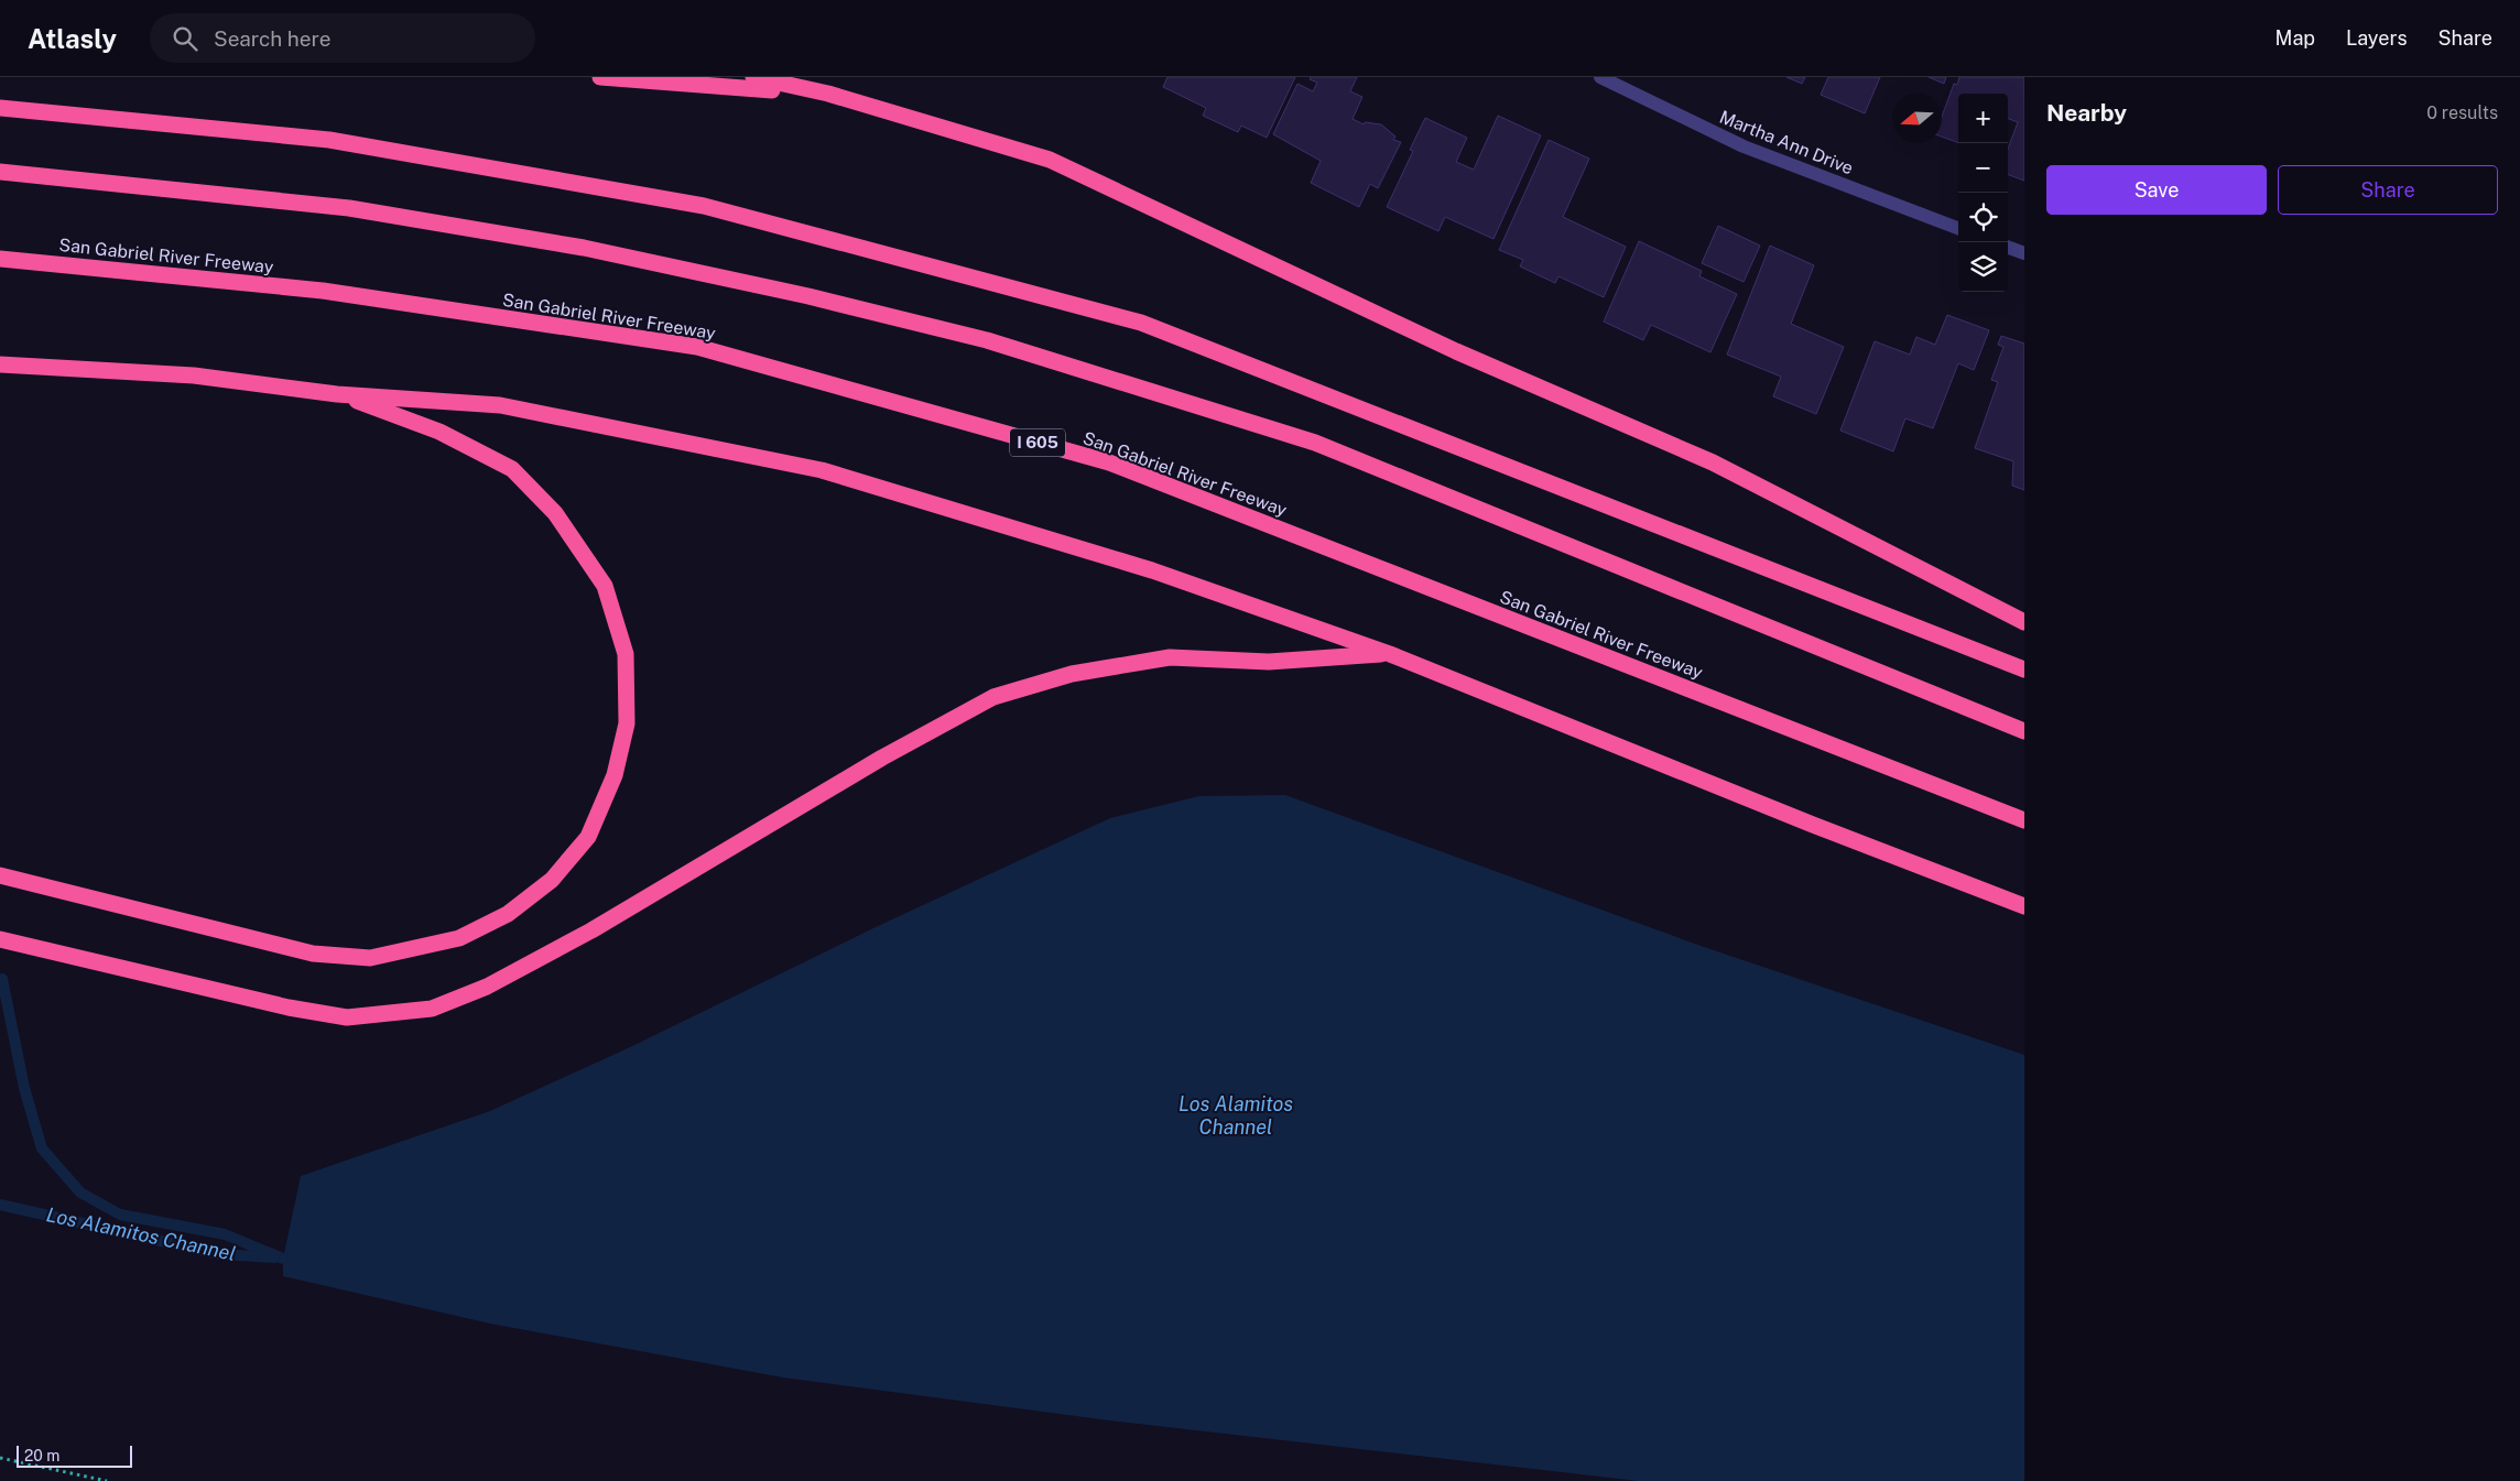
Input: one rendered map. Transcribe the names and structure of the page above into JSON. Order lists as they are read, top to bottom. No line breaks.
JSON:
{"streets":{"highway":["San Gabriel River Freeway","I 605"],"street":["Martha Ann Drive"]},"water":["Los Alamitos Channel"],"scale_bar":"20 m","north":"left","page":{"header":"Atlasly","search":"Search here","nav":["Map","Layers","Share"],"heading":["Nearby","0 results"],"map_buttons":["+","−"],"buttons":["Save","Share"],"scale":"20 m"}}
